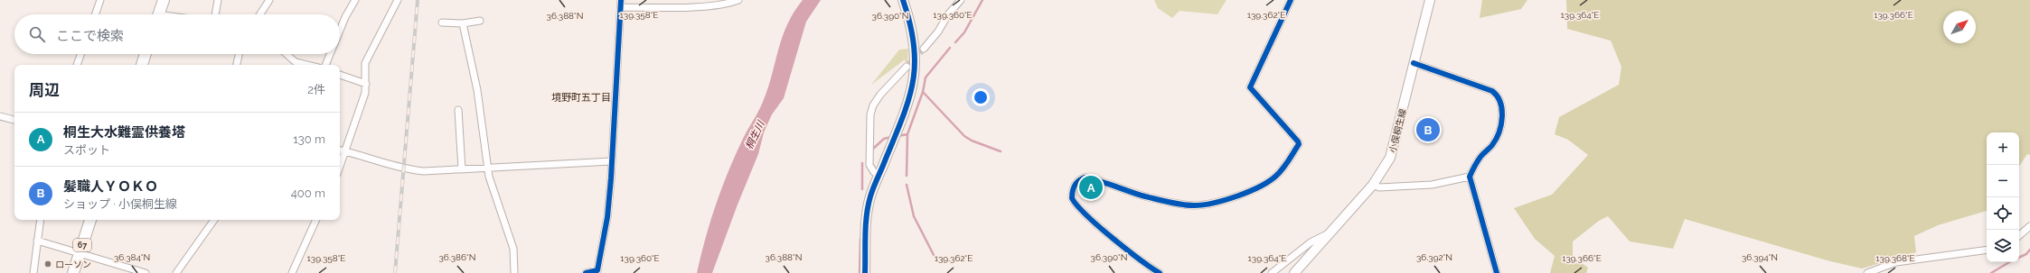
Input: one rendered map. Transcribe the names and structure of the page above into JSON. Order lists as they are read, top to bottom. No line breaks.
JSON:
{"streets":{"main road":["小俣桐生線","67"]},"districts":["境野町五丁目"],"water":["桐生川"],"places":["ローソン"],"north":"top right","page":{"search":"ここで検索","heading":["周辺","2件"],"list":[{"mark":"A","name":"桐生大水難霊供養塔","note":"スポット","value":"130 m"},{"mark":"B","name":"髪職人ＹＯＫＯ","note":"ショップ · 小俣桐生線","value":"400 m"}],"pins":["B","A"],"map_buttons":["+","−"]},"coordinates":["139.358°E","139.360°E","139.364°E","139.366°E","139.362°E","36.388°N","36.390°N","36.384°N","36.386°N","36.392°N","36.394°N","139.368°E"]}
